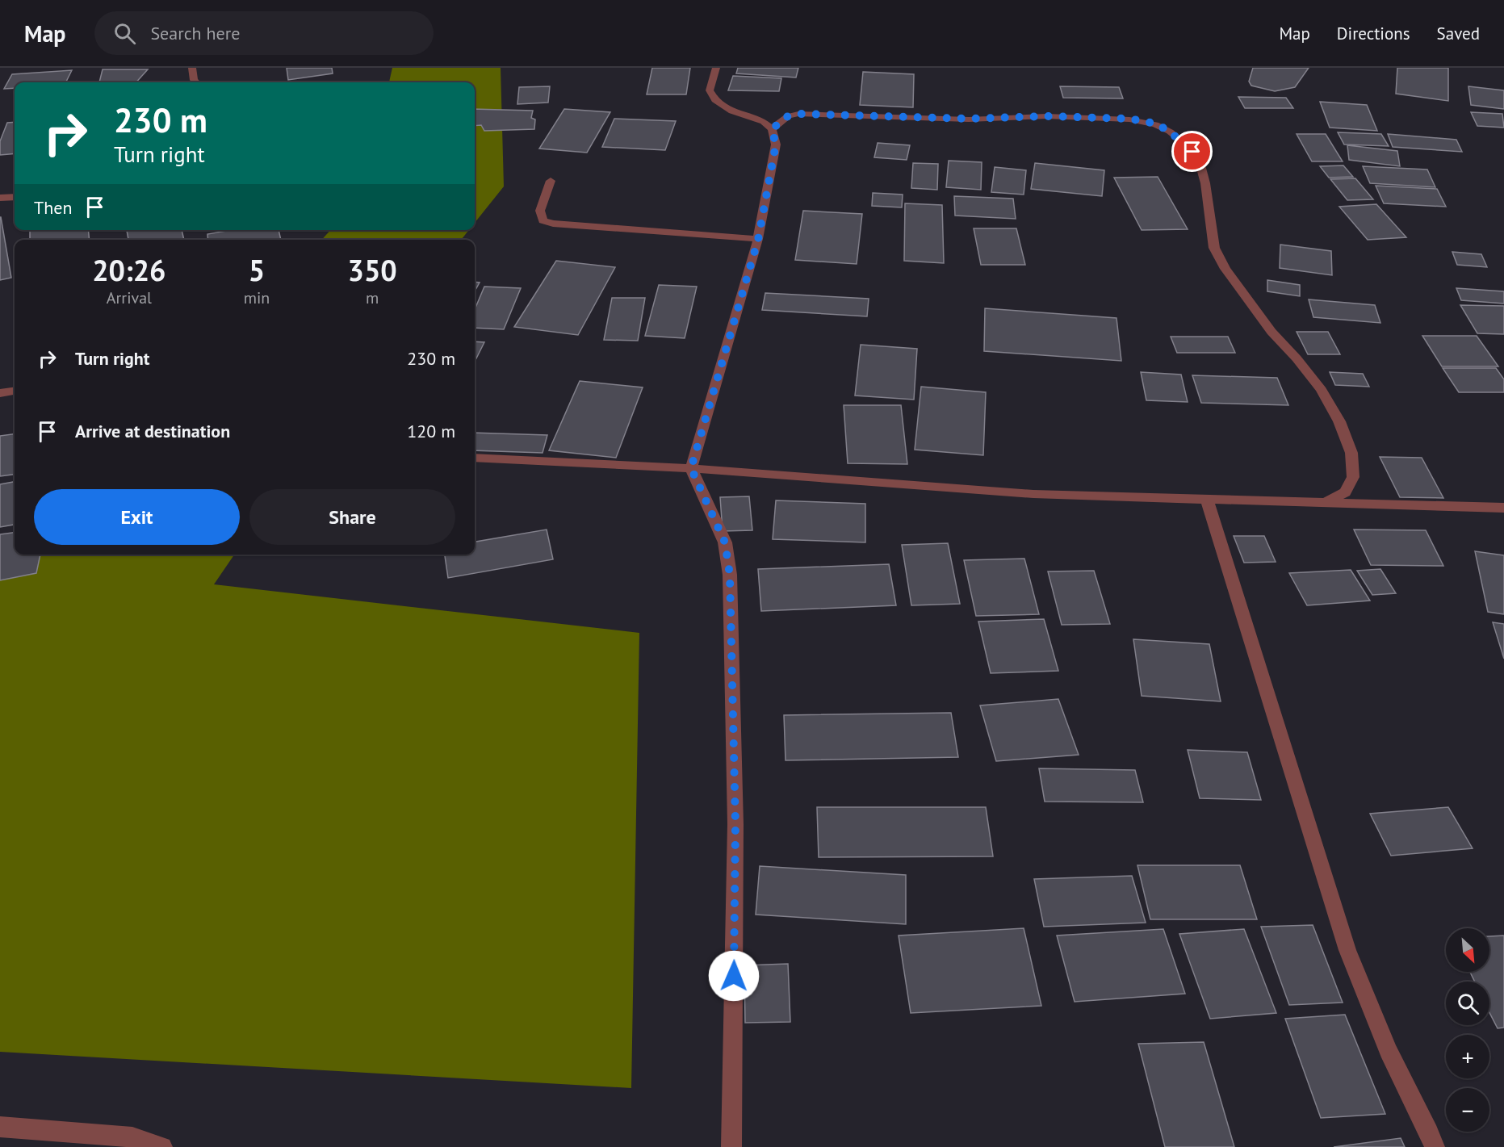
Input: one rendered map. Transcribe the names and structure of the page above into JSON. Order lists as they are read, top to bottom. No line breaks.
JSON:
{"north":"bottom right","page":{"header":"Map","search":"Search here","nav":["Map","Directions","Saved"],"turn":["230 m","Turn right"],"then":"Then","eta":["20:26","Arrival","5","min","350","m"],"list":[{"name":"Turn right","value":"230 m"},{"name":"Arrive at destination","value":"120 m"}],"buttons":["Exit","Share"],"map_buttons":["+","−"]}}
